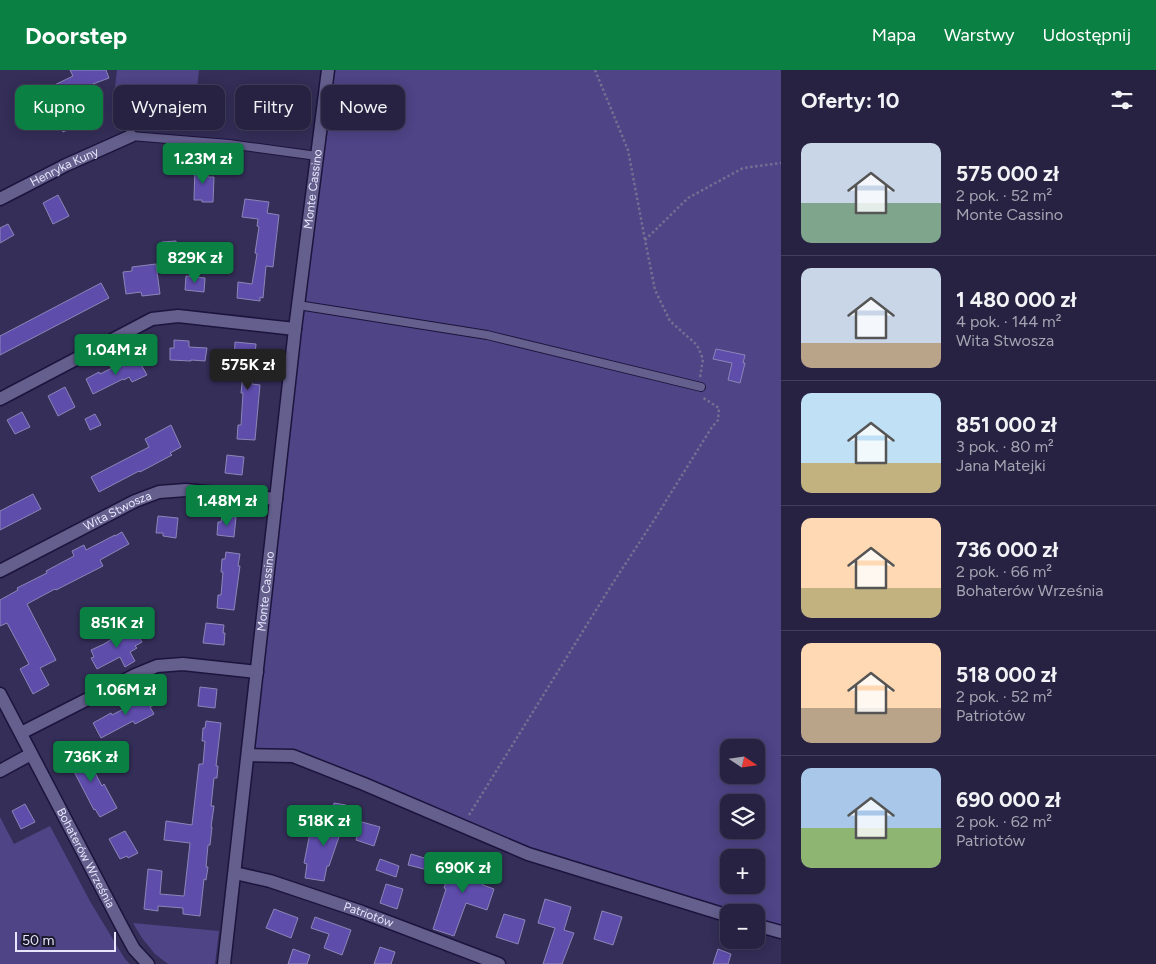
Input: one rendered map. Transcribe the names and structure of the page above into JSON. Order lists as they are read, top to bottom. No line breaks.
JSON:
{"streets":{"street":["Henryka Kuny","Monte Cassino","Wita Stwosza","Bohaterów Września","Patriotów"]},"crossings":[["Monte Cassino","Wita Stwosza"],["Monte Cassino","Patriotów"]],"scale_bar":"50 m","north":"right","page":{"header":"Doorstep","nav":["Mapa","Warstwy","Udostępnij"],"heading":"Oferty: 10","chip":["Kupno","Wynajem","Filtry","Nowe"],"list":[{"name":"575 000 zł","note":"2 pok. · 52 m² · Monte Cassino"},{"name":"1 480 000 zł","note":"4 pok. · 144 m² · Wita Stwosza"},{"name":"851 000 zł","note":"3 pok. · 80 m² · Jana Matejki"},{"name":"736 000 zł","note":"2 pok. · 66 m² · Bohaterów Września"},{"name":"518 000 zł","note":"2 pok. · 52 m² · Patriotów"},{"name":"690 000 zł","note":"2 pok. · 62 m² · Patriotów"}],"price":["1.23M zł","829K zł","1.04M zł","575K zł","1.48M zł","851K zł","1.06M zł","736K zł","518K zł","690K zł"],"map_buttons":["+","−"],"scale":"50 m"}}
